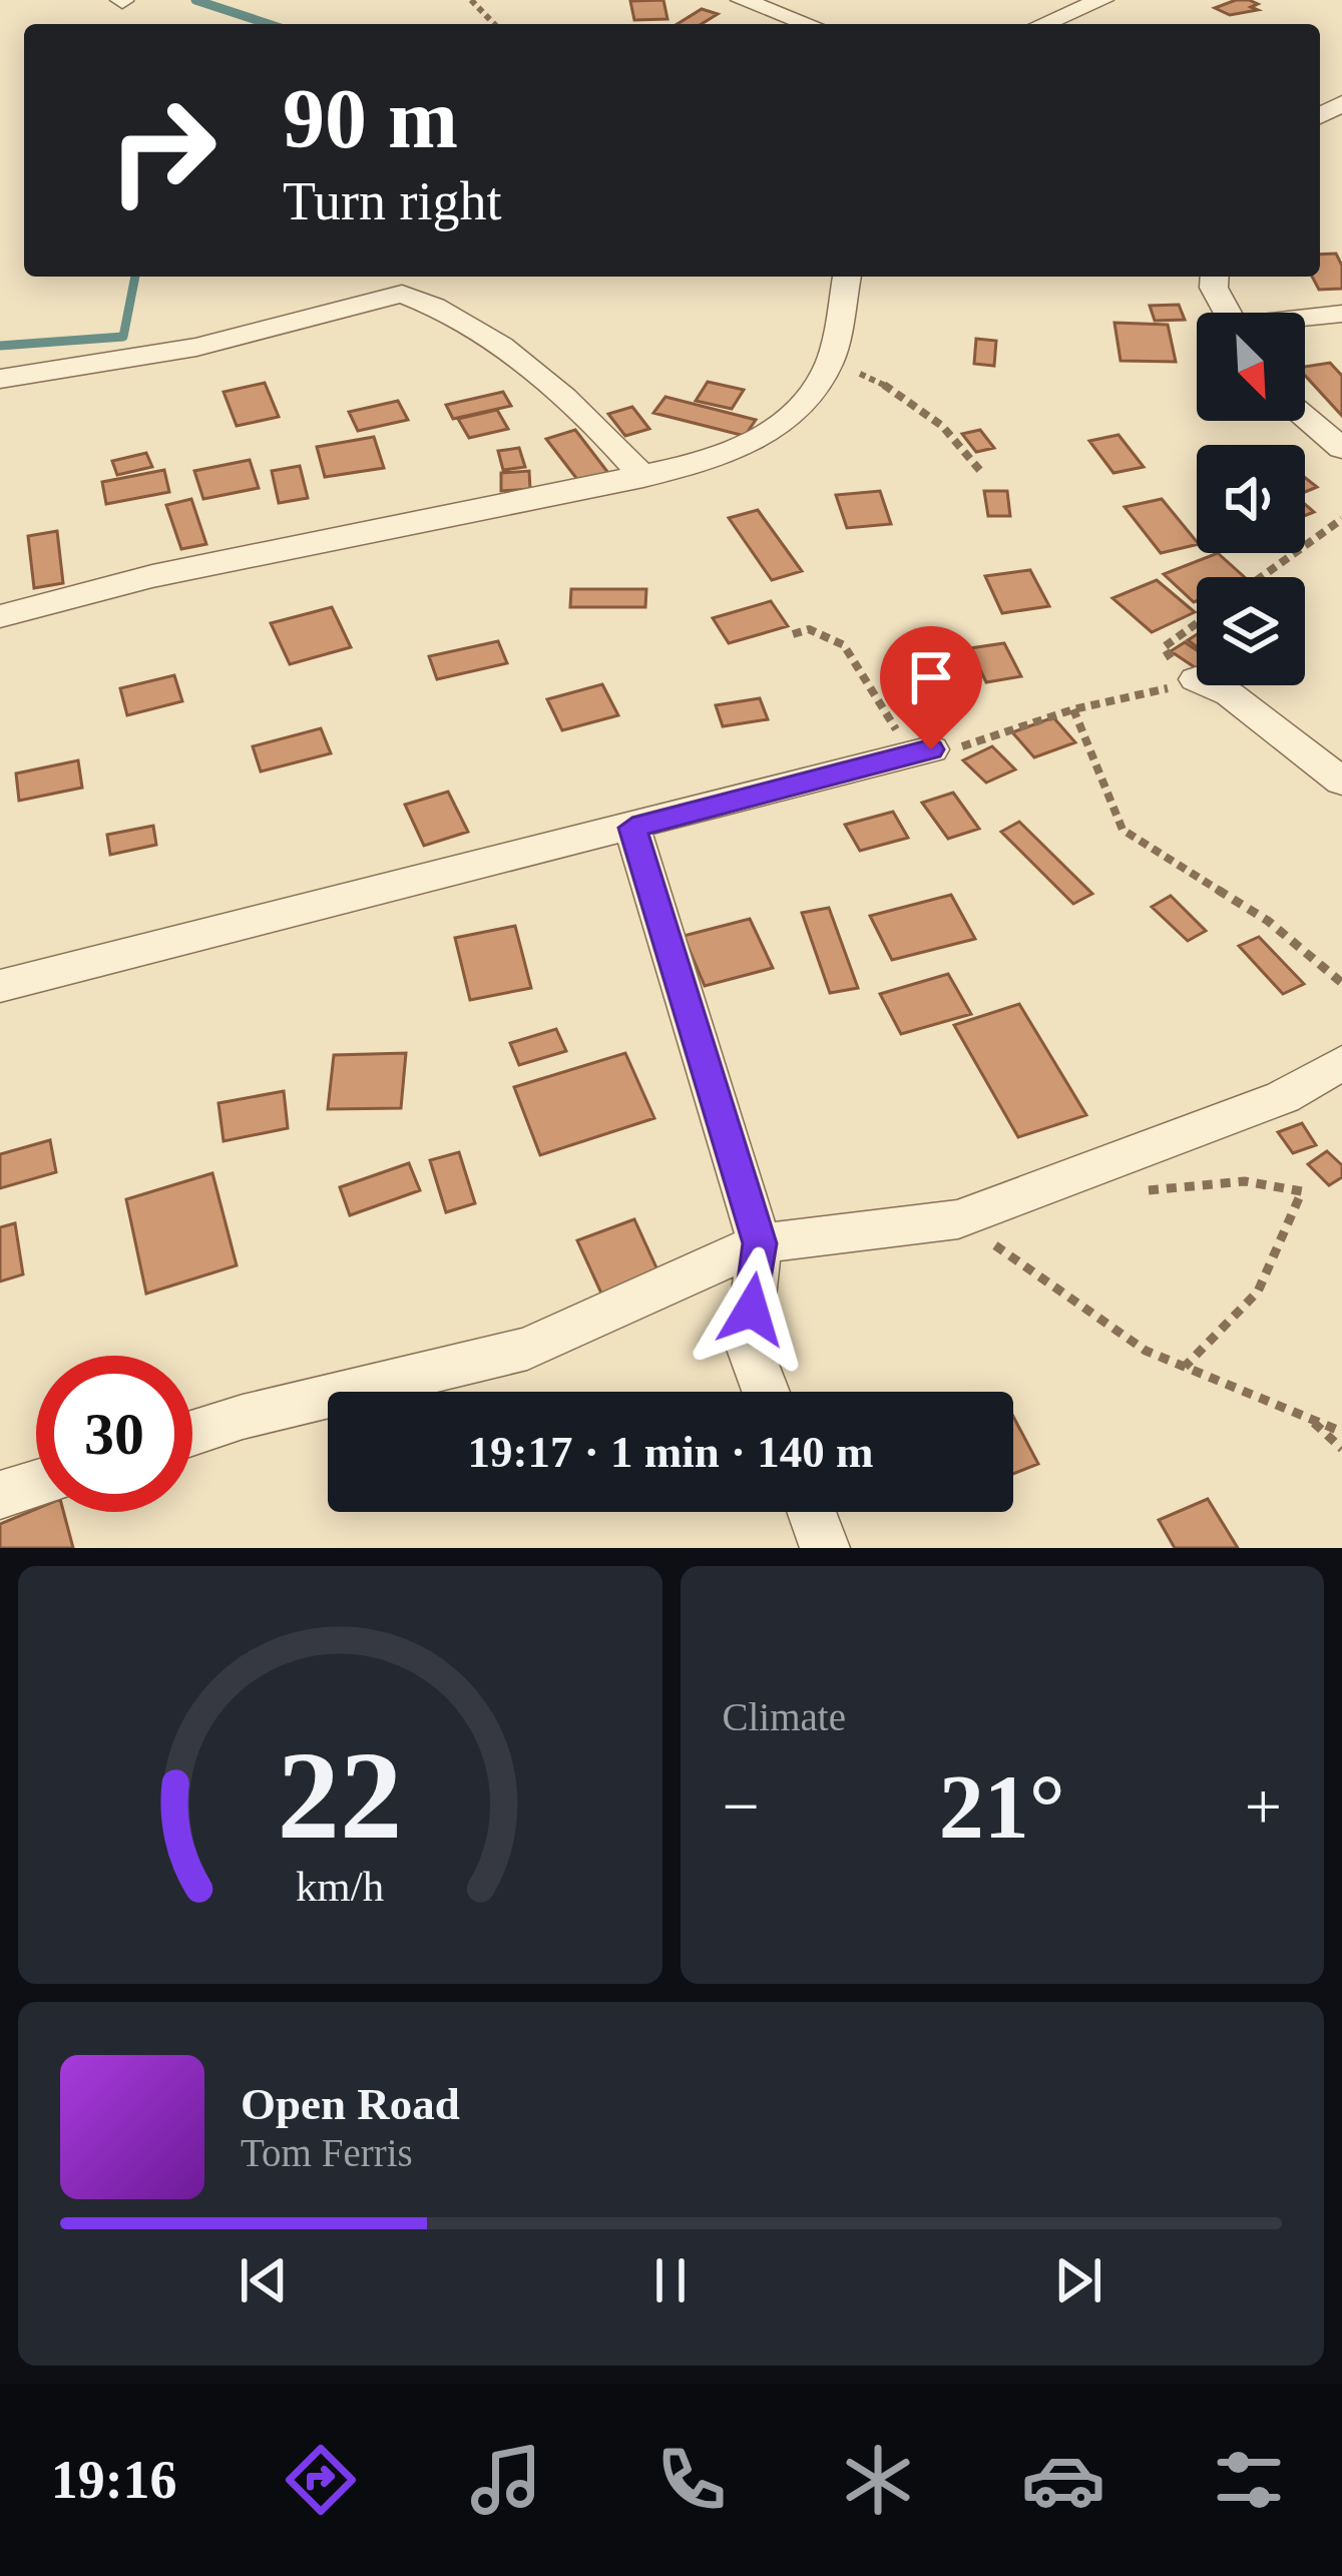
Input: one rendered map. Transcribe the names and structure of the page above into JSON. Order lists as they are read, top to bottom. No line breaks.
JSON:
{"north":"bottom right","page":{"turn":["90 m","Turn right"],"limit":"30","trip":"19:17 · 1 min · 140 m","tile":"Climate","heat":["−","21°","+"],"song":["Open Road","Tom Ferris"],"tabs":"19:16","gauge":["22","km/h"]}}
